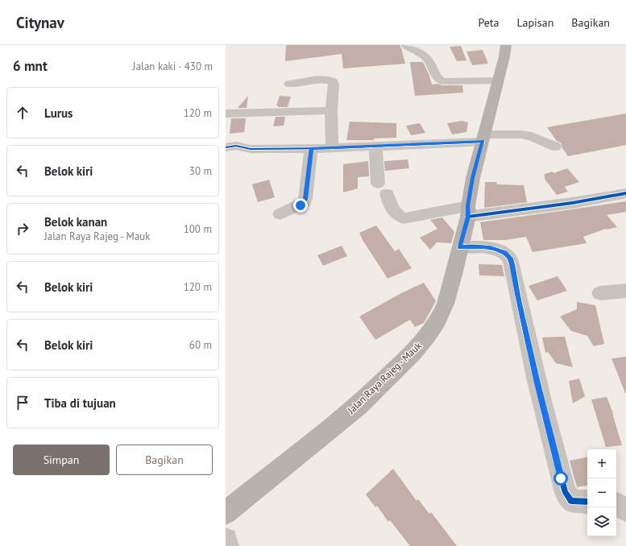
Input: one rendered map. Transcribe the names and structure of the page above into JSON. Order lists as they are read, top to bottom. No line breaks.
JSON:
{"streets":{"main road":["Jalan Raya Rajeg - Mauk"]},"page":{"header":"Citynav","nav":["Peta","Lapisan","Bagikan"],"heading":["6 mnt","Jalan kaki · 430 m"],"list":[["Lurus","120 m"],["Belok kiri","30 m"],["Belok kanan","Jalan Raya Rajeg - Mauk","100 m"],["Belok kiri","120 m"],["Belok kiri","60 m"],"Tiba di tujuan"],"buttons":["Simpan","Bagikan"],"map_buttons":["+","−"]}}
